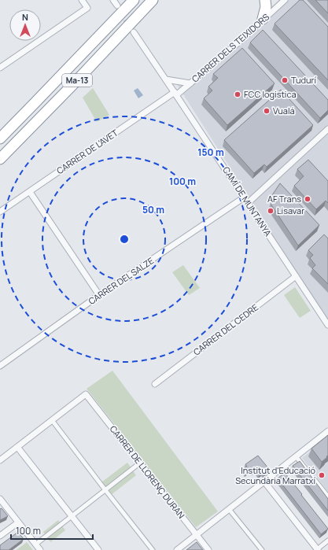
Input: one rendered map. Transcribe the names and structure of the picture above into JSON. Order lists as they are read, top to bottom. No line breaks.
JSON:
{"streets":{"highway":["Ma-13"],"street":["CARRER DELS TEIXIDORS","CARRER DE L'AVET","CAMÍ DE MUNTANYA","CARRER DEL SALZE","CARRER DEL CEDRE","CARRER DE LLORENÇ DURAN"]},"crossings":[["CARRER DELS TEIXIDORS","CARRER DE L'AVET"],["CARRER DELS TEIXIDORS","CAMÍ DE MUNTANYA"],["CARRER DE L'AVET","CAMÍ DE MUNTANYA"],["CAMÍ DE MUNTANYA","CARRER DEL SALZE"],["CAMÍ DE MUNTANYA","CARRER DEL CEDRE"]],"places":["Tudurí","FCC logistica","Vualá","AF Trans","Lisavar","Institut d'Educació Secundària Marratxí"],"scale_bar":"100 m","north":"top","rings":["150 m","100 m","50 m"]}
